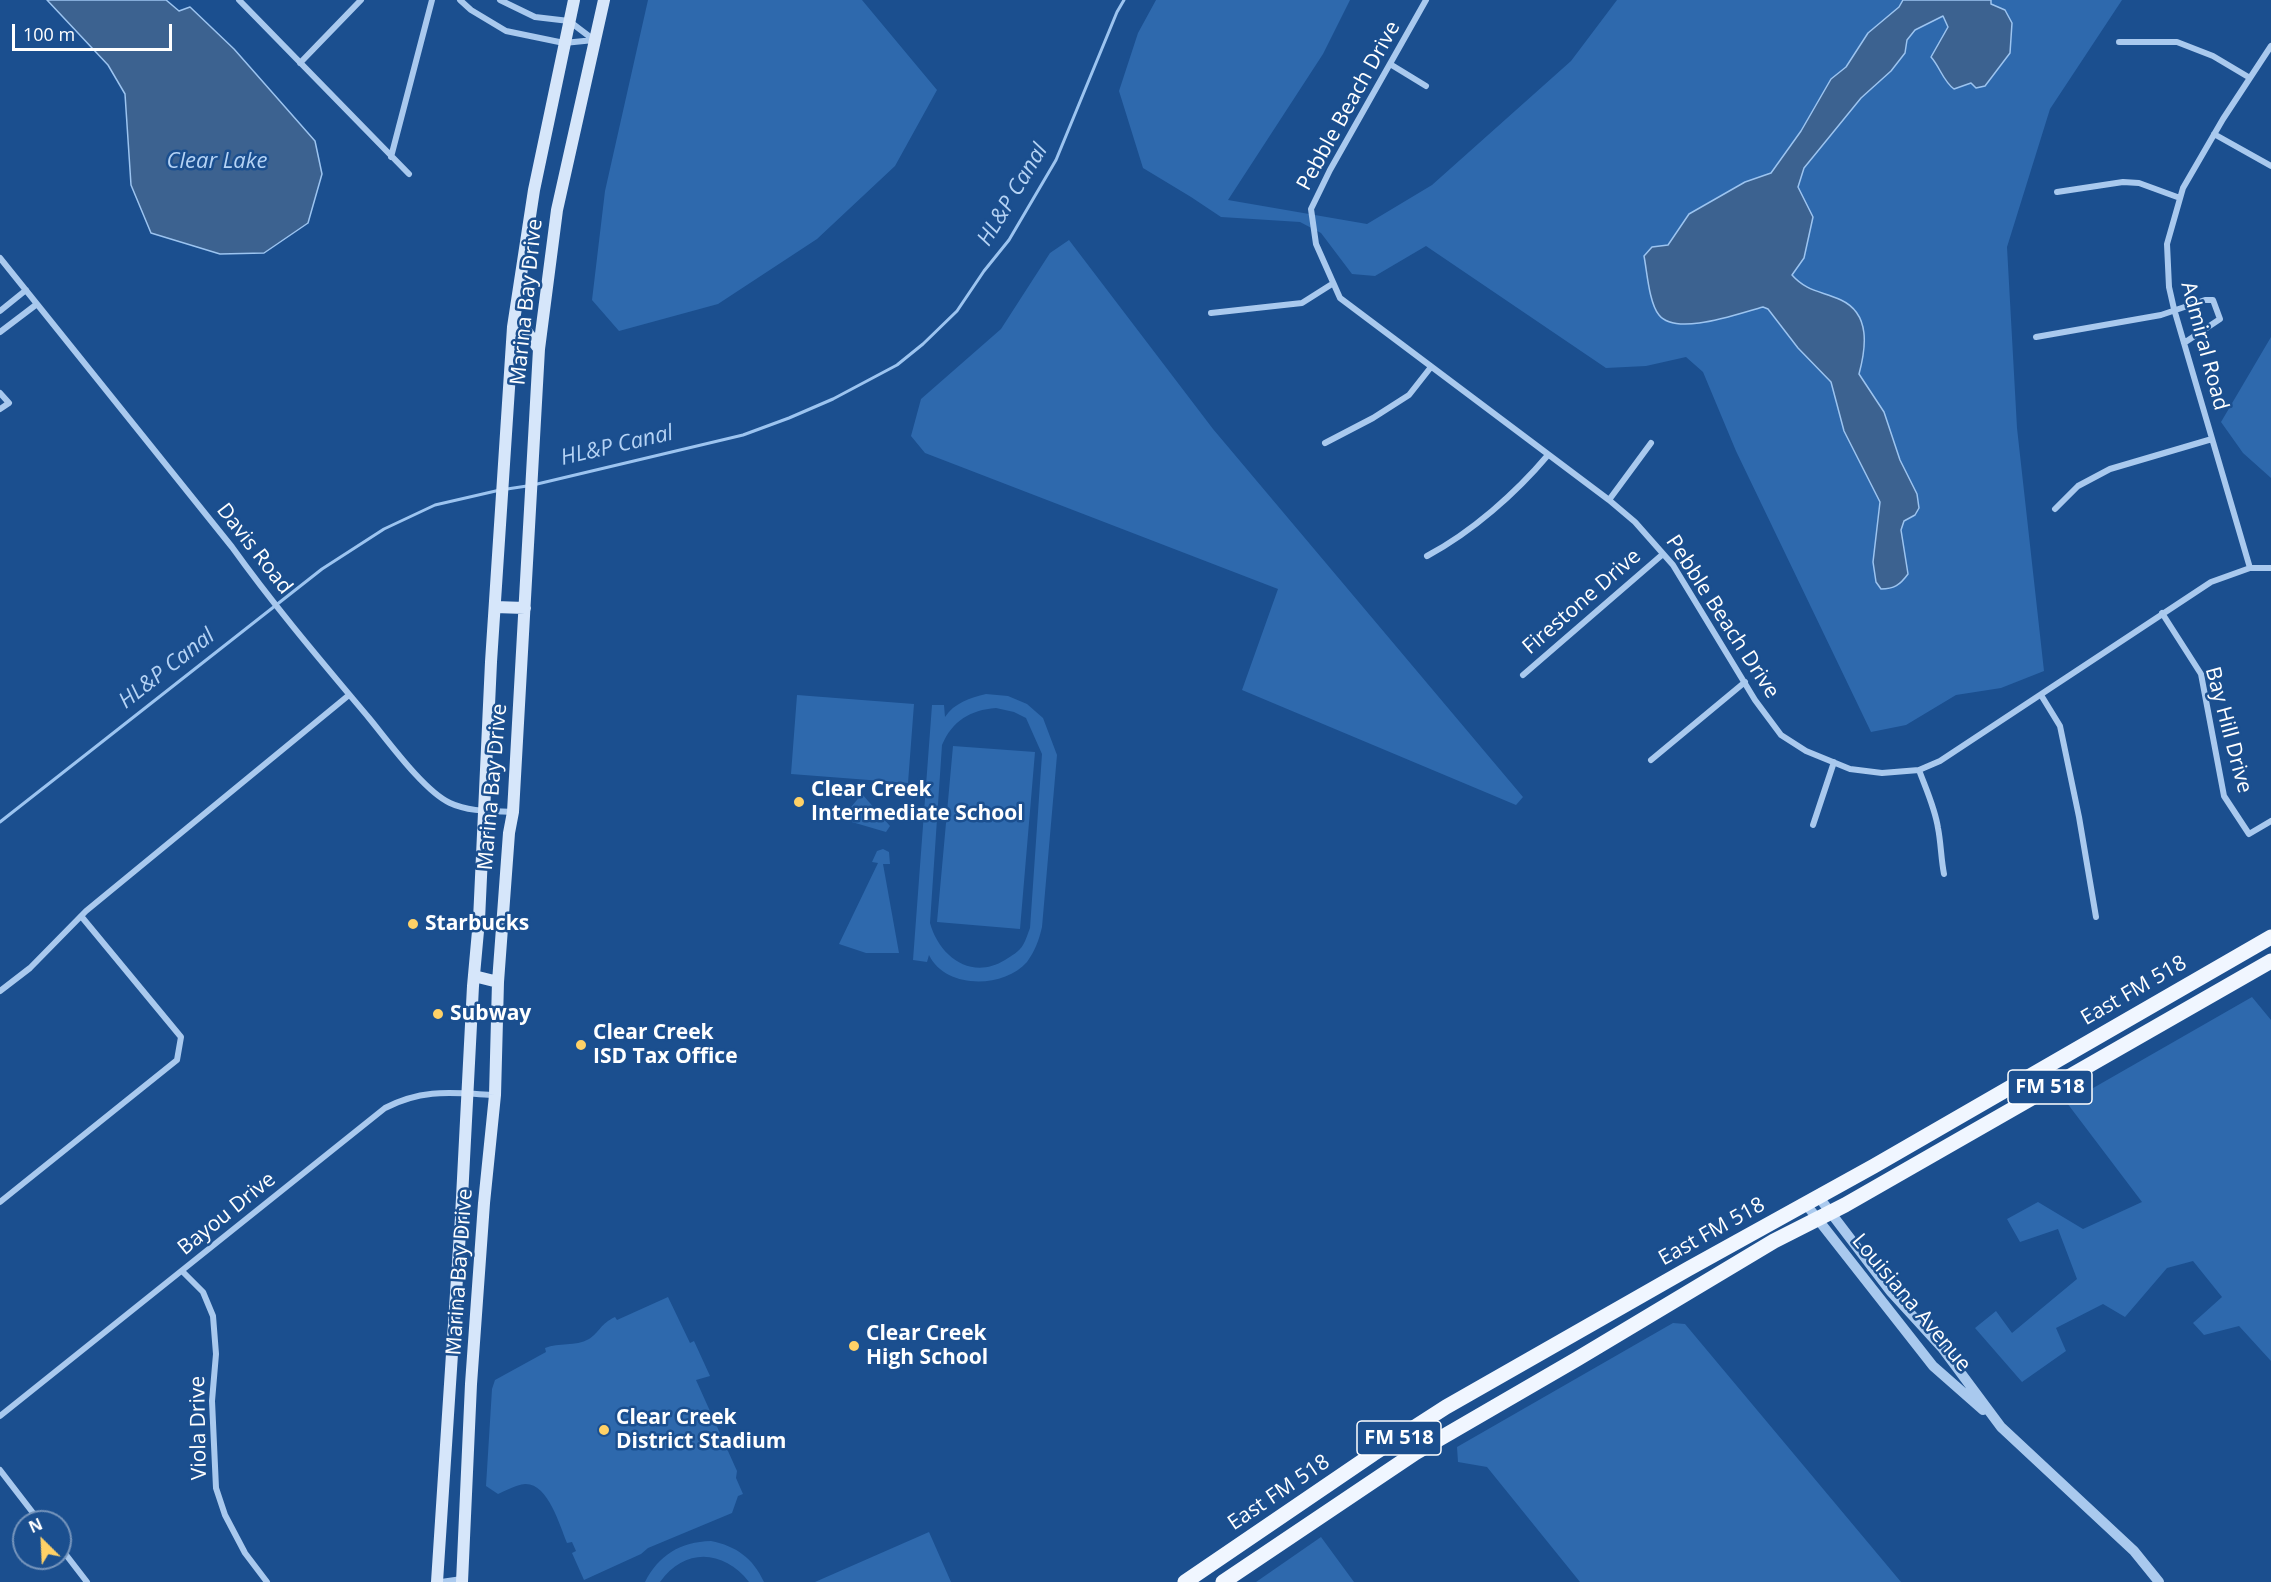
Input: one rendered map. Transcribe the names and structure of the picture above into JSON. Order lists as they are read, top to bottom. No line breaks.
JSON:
{"streets":{"main road":["Marina Bay Drive","East FM 518","FM 518"],"street":["Pebble Beach Drive","Admiral Road","Davis Road","Firestone Drive","Bay Hill Drive","Bayou Drive","Louisiana Avenue","Viola Drive"]},"crossings":[["Pebble Beach Drive","Admiral Road"],["Pebble Beach Drive","Firestone Drive"],["Pebble Beach Drive","Bay Hill Drive"],["Marina Bay Drive","Davis Road"],["Marina Bay Drive","Bayou Drive"],["East FM 518","Louisiana Avenue"],["Bayou Drive","Viola Drive"]],"water":["Clear Lake","HL&P Canal"],"places":["Clear Creek Intermediate School","Starbucks","Subway","Clear Creek ISD Tax Office","Clear Creek High School","Clear Creek District Stadium"],"scale_bar":"100 m","north":"top left"}
